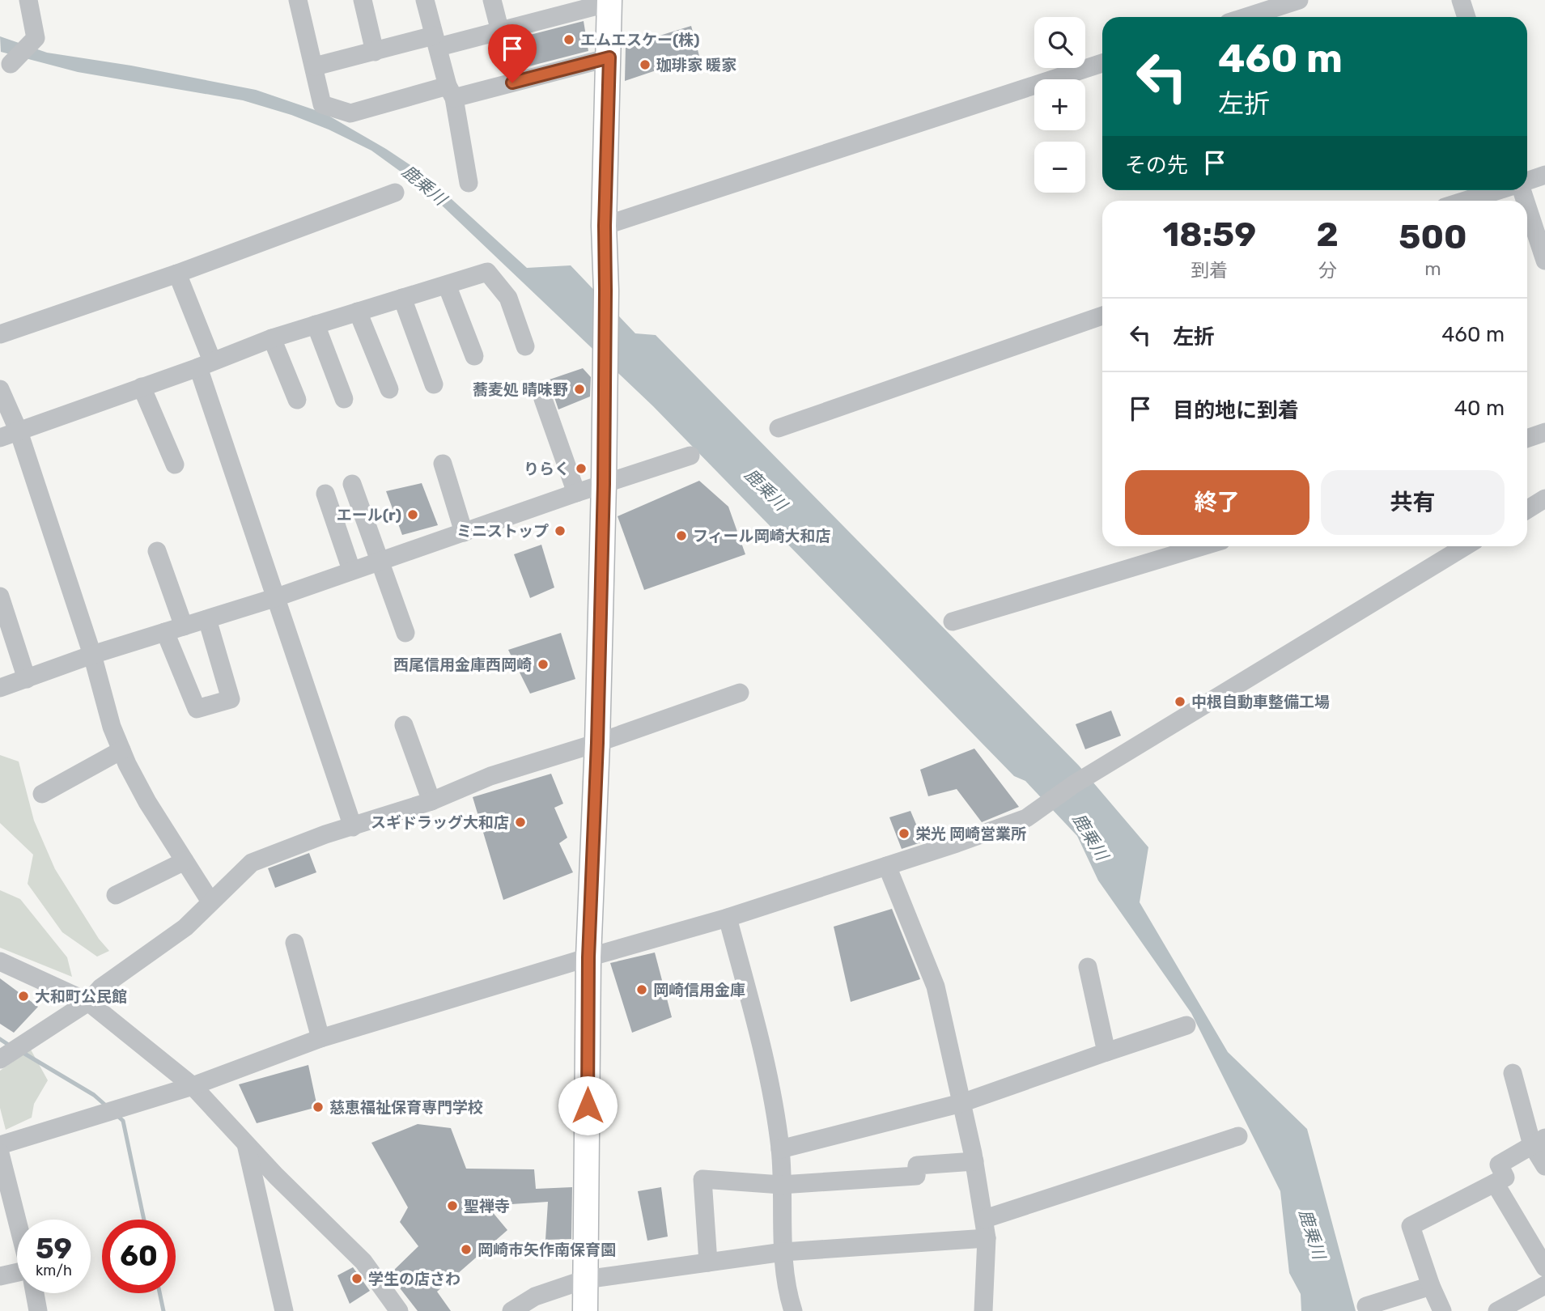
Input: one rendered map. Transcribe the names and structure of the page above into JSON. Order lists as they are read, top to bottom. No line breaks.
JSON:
{"water":["鹿乗川"],"places":["エムエスケー(株)","珈琲家 暖家","蕎麦処 晴味野","りらく","エール(r)","ミニストップ","フィール岡崎大和店","西尾信用金庫西岡崎","中根自動車整備工場","スギドラッグ大和店","栄光 岡崎営業所","岡崎信用金庫","大和町公民館","慈恵福祉保育専門学校","聖禅寺","岡崎市矢作南保育園","学生の店さわ"],"page":{"map_buttons":["+","−"],"turn":["460 m","左折"],"then":"その先","eta":["18:59","到着","2","分","500","m"],"list":[{"name":"左折","value":"460 m"},{"name":"目的地に到着","value":"40 m"}],"buttons":["終了","共有"],"speed":"59 km/h","limit":"60"}}
